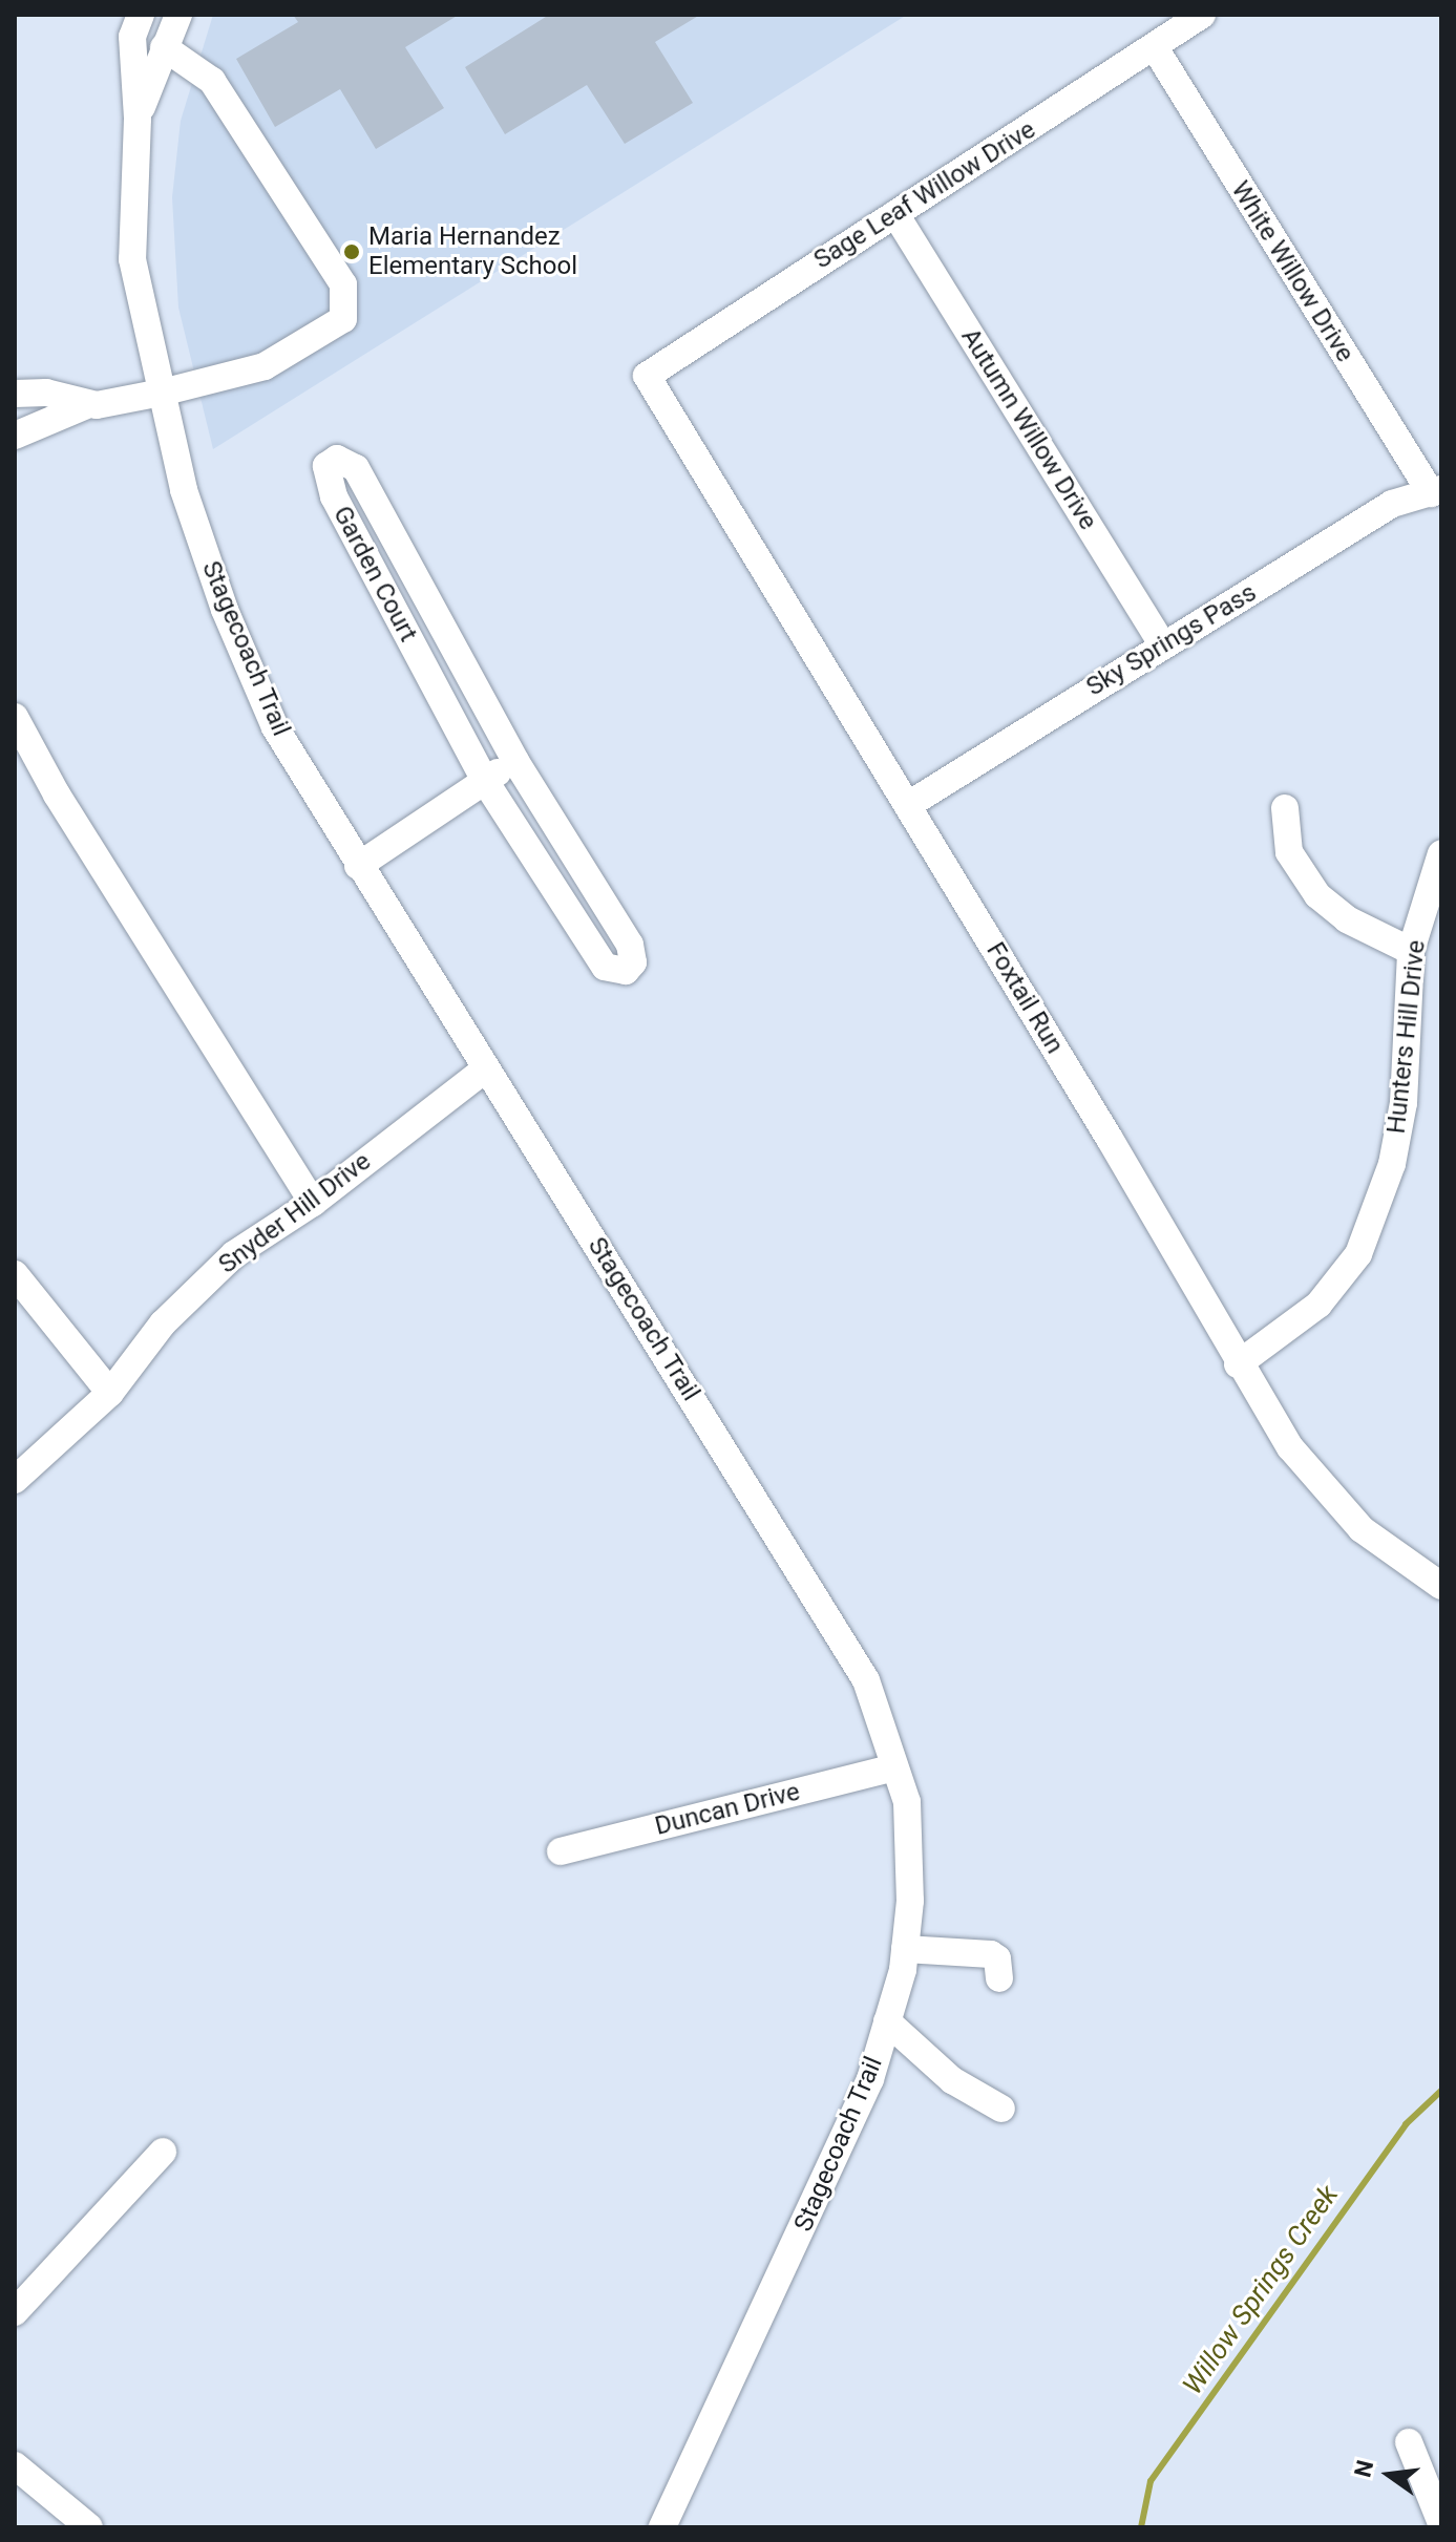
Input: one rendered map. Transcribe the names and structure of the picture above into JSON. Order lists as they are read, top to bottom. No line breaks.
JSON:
{"streets":{"street":["Sage Leaf Willow Drive","White Willow Drive","Autumn Willow Drive","Garden Court","Sky Springs Pass","Stagecoach Trail","Foxtail Run","Hunters Hill Drive","Snyder Hill Drive","Duncan Drive"]},"crossings":[["Sage Leaf Willow Drive","White Willow Drive"],["Sage Leaf Willow Drive","Autumn Willow Drive"],["Sage Leaf Willow Drive","Foxtail Run"],["White Willow Drive","Sky Springs Pass"],["Autumn Willow Drive","Sky Springs Pass"],["Sky Springs Pass","Foxtail Run"],["Stagecoach Trail","Snyder Hill Drive"],["Stagecoach Trail","Duncan Drive"],["Foxtail Run","Hunters Hill Drive"]],"water":["Willow Springs Creek"],"places":["Maria Hernandez Elementary School"],"north":"left"}
